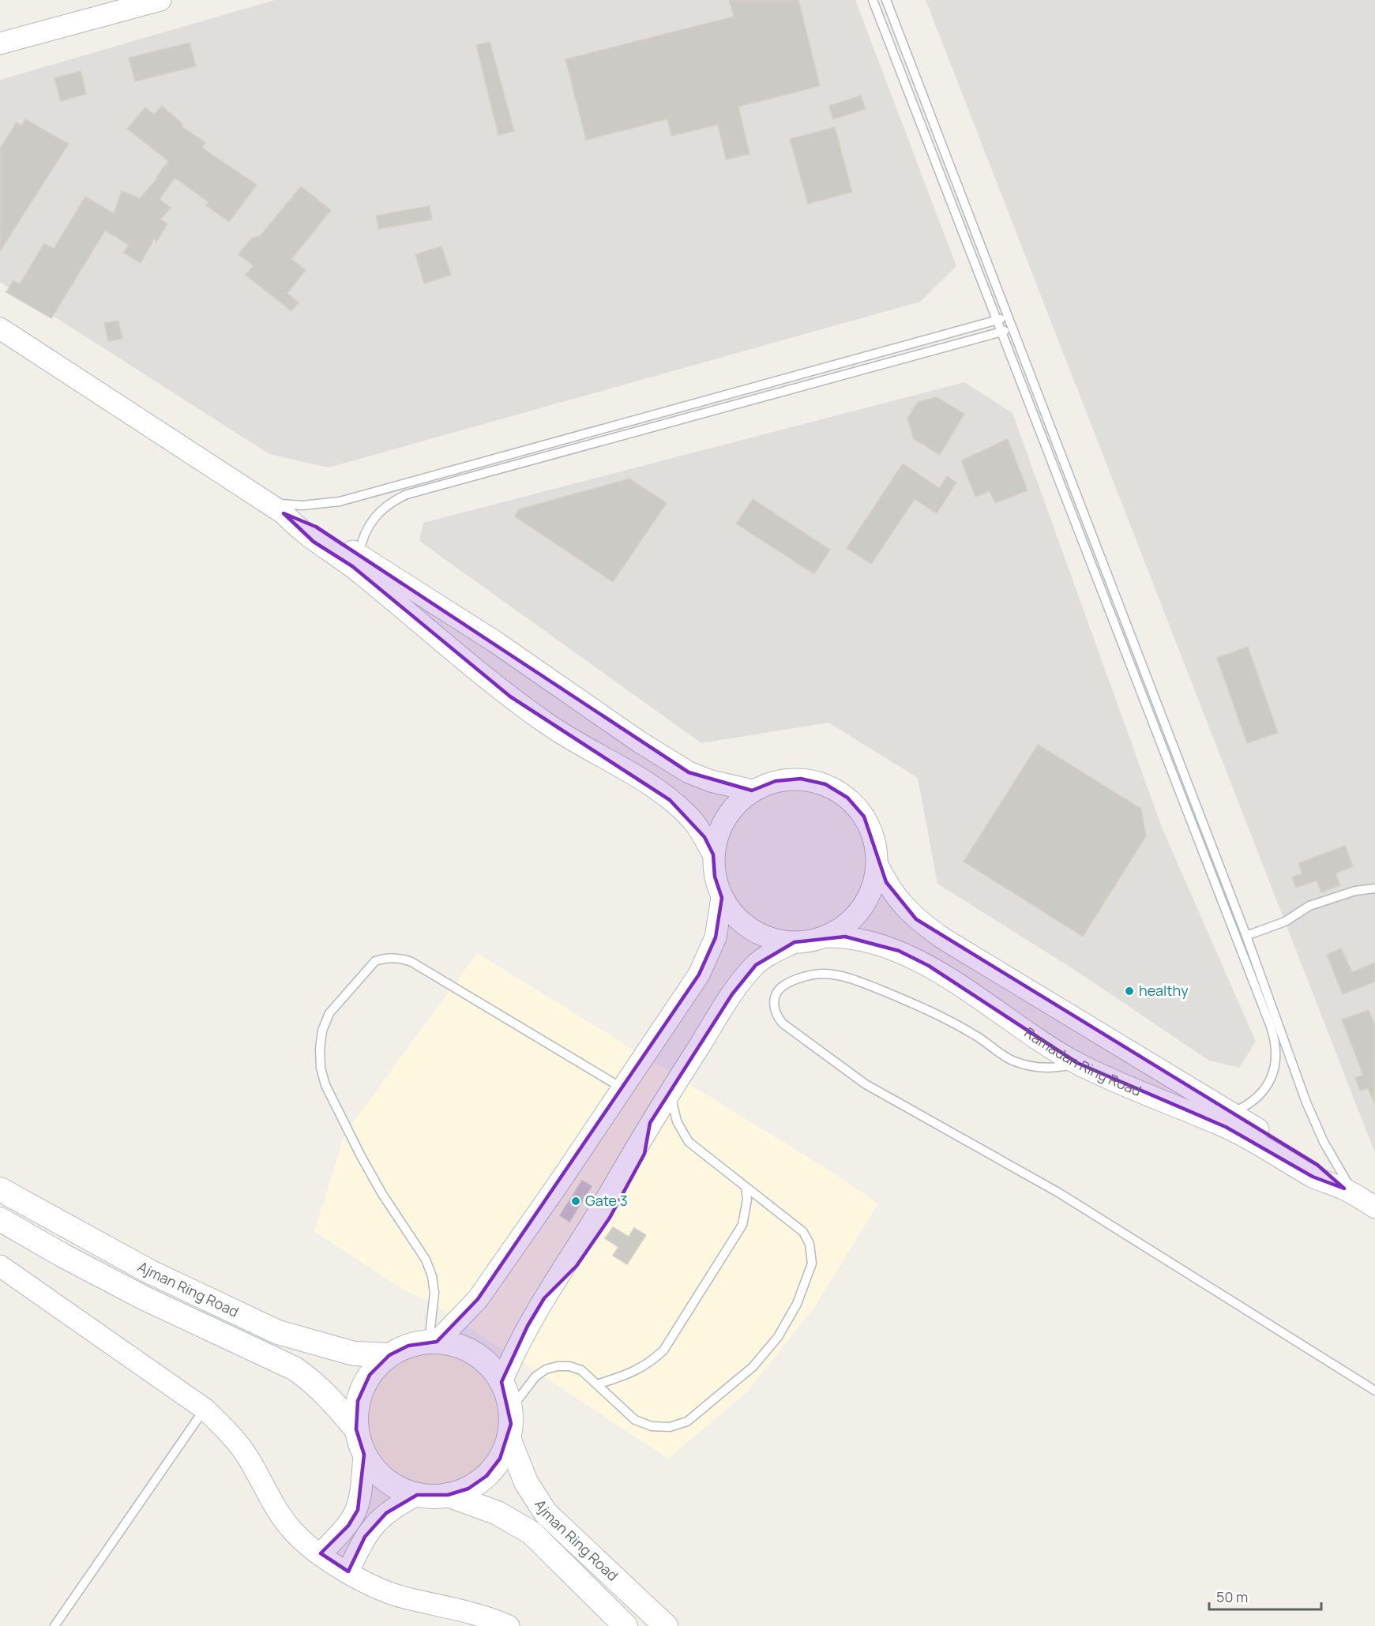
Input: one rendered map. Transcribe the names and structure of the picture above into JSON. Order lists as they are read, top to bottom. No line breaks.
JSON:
{"streets":{"main road":["Ajman Ring Road"],"street":["Ramadan Ring Road"]},"places":["healthy","Gate 3"],"scale_bar":"50 m"}
